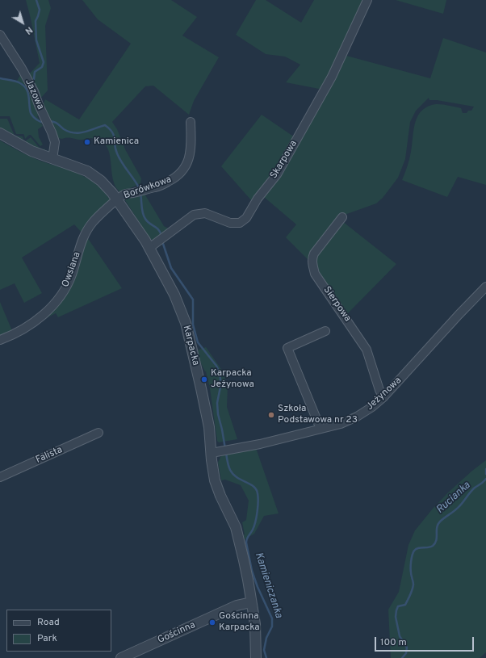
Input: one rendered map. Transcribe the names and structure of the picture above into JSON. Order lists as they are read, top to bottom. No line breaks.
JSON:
{"streets":{"street":["Jazowa","Skarpowa","Borówkowa","Owsiana","Sierpowa","Karpacka","Jeżynowa","Falista","Gościnna"]},"crossings":[["Jazowa","Karpacka"],["Skarpowa","Karpacka"],["Borówkowa","Owsiana"],["Borówkowa","Karpacka"],["Owsiana","Karpacka"],["Sierpowa","Jeżynowa"],["Karpacka","Jeżynowa"],["Karpacka","Gościnna"]],"water":["Rucianka","Kamieniczanka"],"places":["Kamienica","Karpacka Jeżynowa","Szkoła Podstawowa nr 23","Gościnna Karpacka"],"legend":["Road","Park"],"scale_bar":"100 m","north":"bottom right"}
